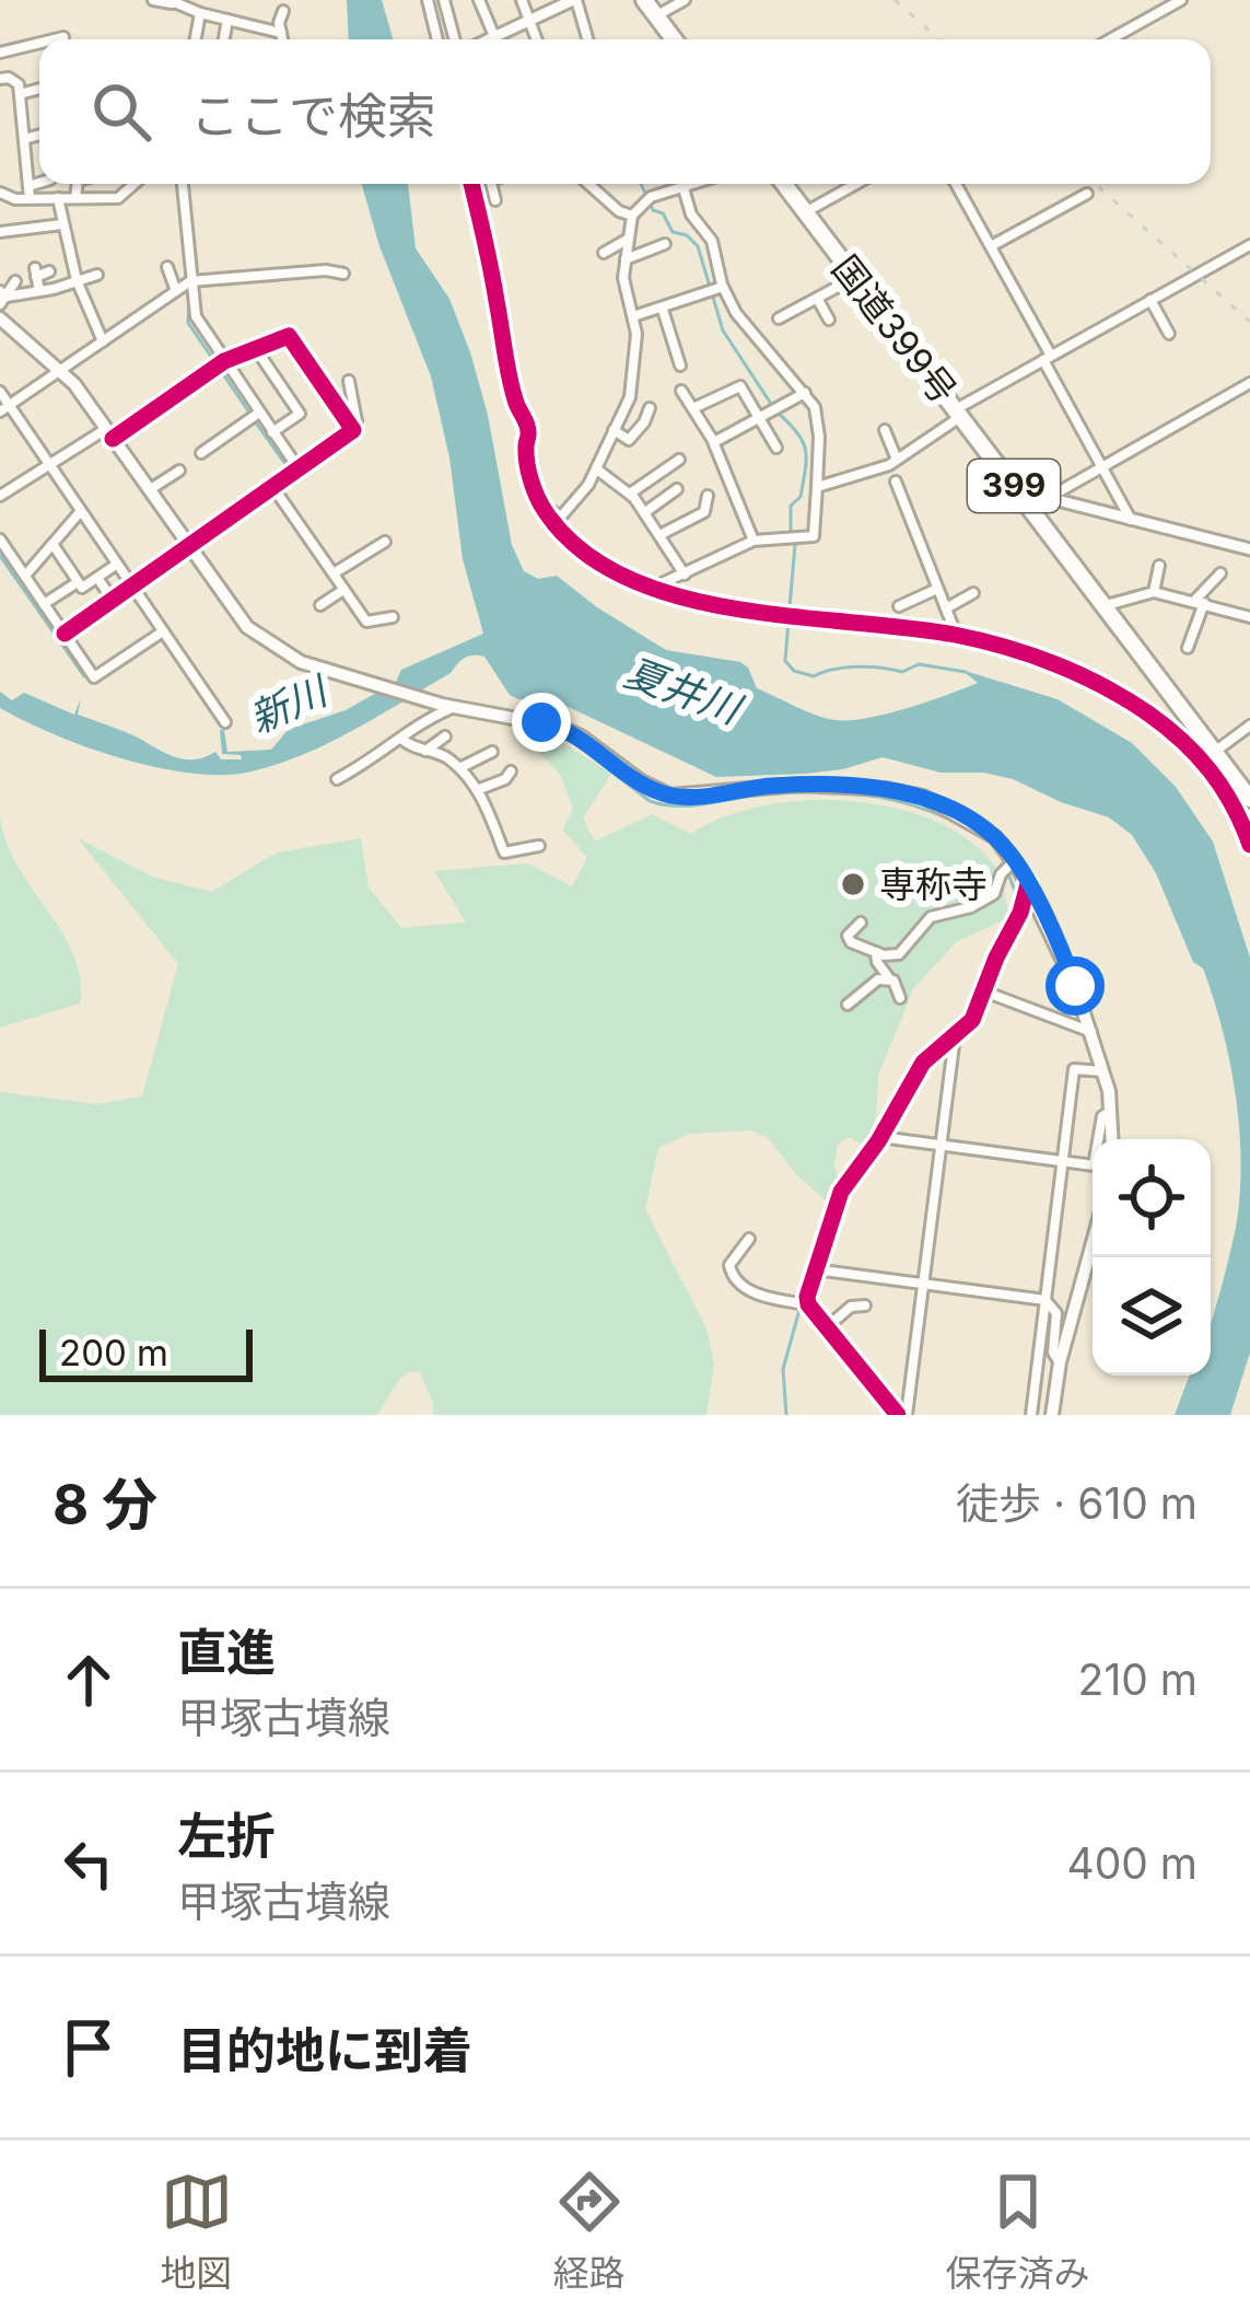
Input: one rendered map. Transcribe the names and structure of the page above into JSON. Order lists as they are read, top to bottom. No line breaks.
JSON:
{"streets":{"highway":["国道399号","399"]},"water":["夏井川","新川"],"places":["専称寺"],"scale_bar":"200 m","page":{"search":"ここで検索","scale":"200 m","heading":["8 分","徒歩 · 610 m"],"list":[["直進","甲塚古墳線","210 m"],["左折","甲塚古墳線","400 m"],"目的地に到着"],"nav":["地図","経路","保存済み"]}}
